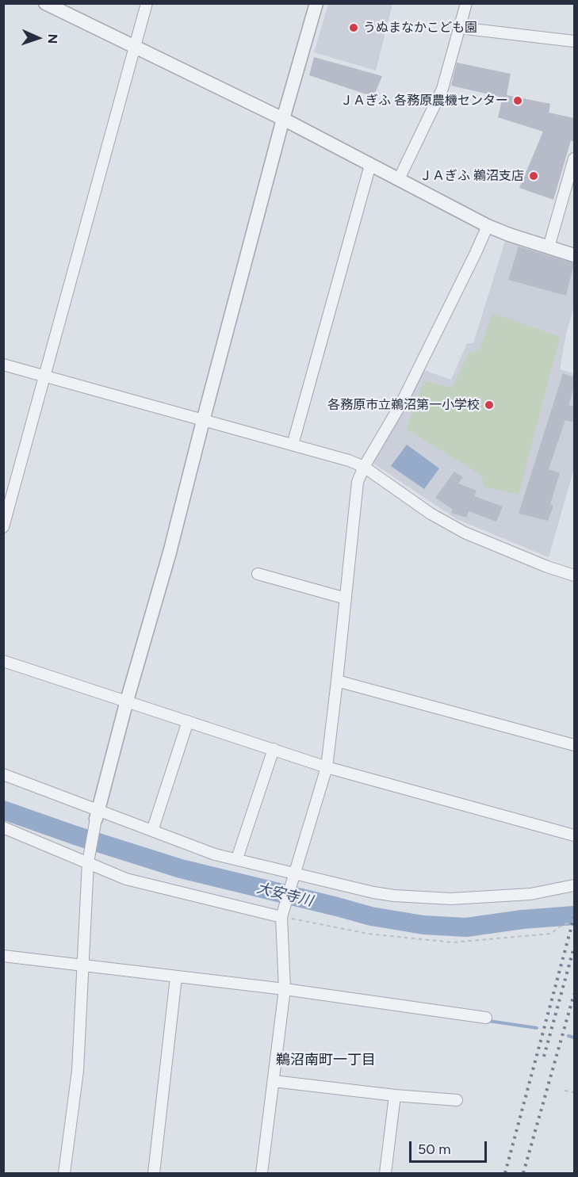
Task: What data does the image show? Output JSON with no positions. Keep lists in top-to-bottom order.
{
  "districts": ["鵜沼南町一丁目"],
  "water": ["大安寺川"],
  "places": [
    "うぬまなかこども園",
    "ＪＡぎふ 各務原農機センター",
    "ＪＡぎふ 鵜沼支店",
    "各務原市立鵜沼第一小学校"
  ],
  "scale_bar": "50 m",
  "north": "right"
}
